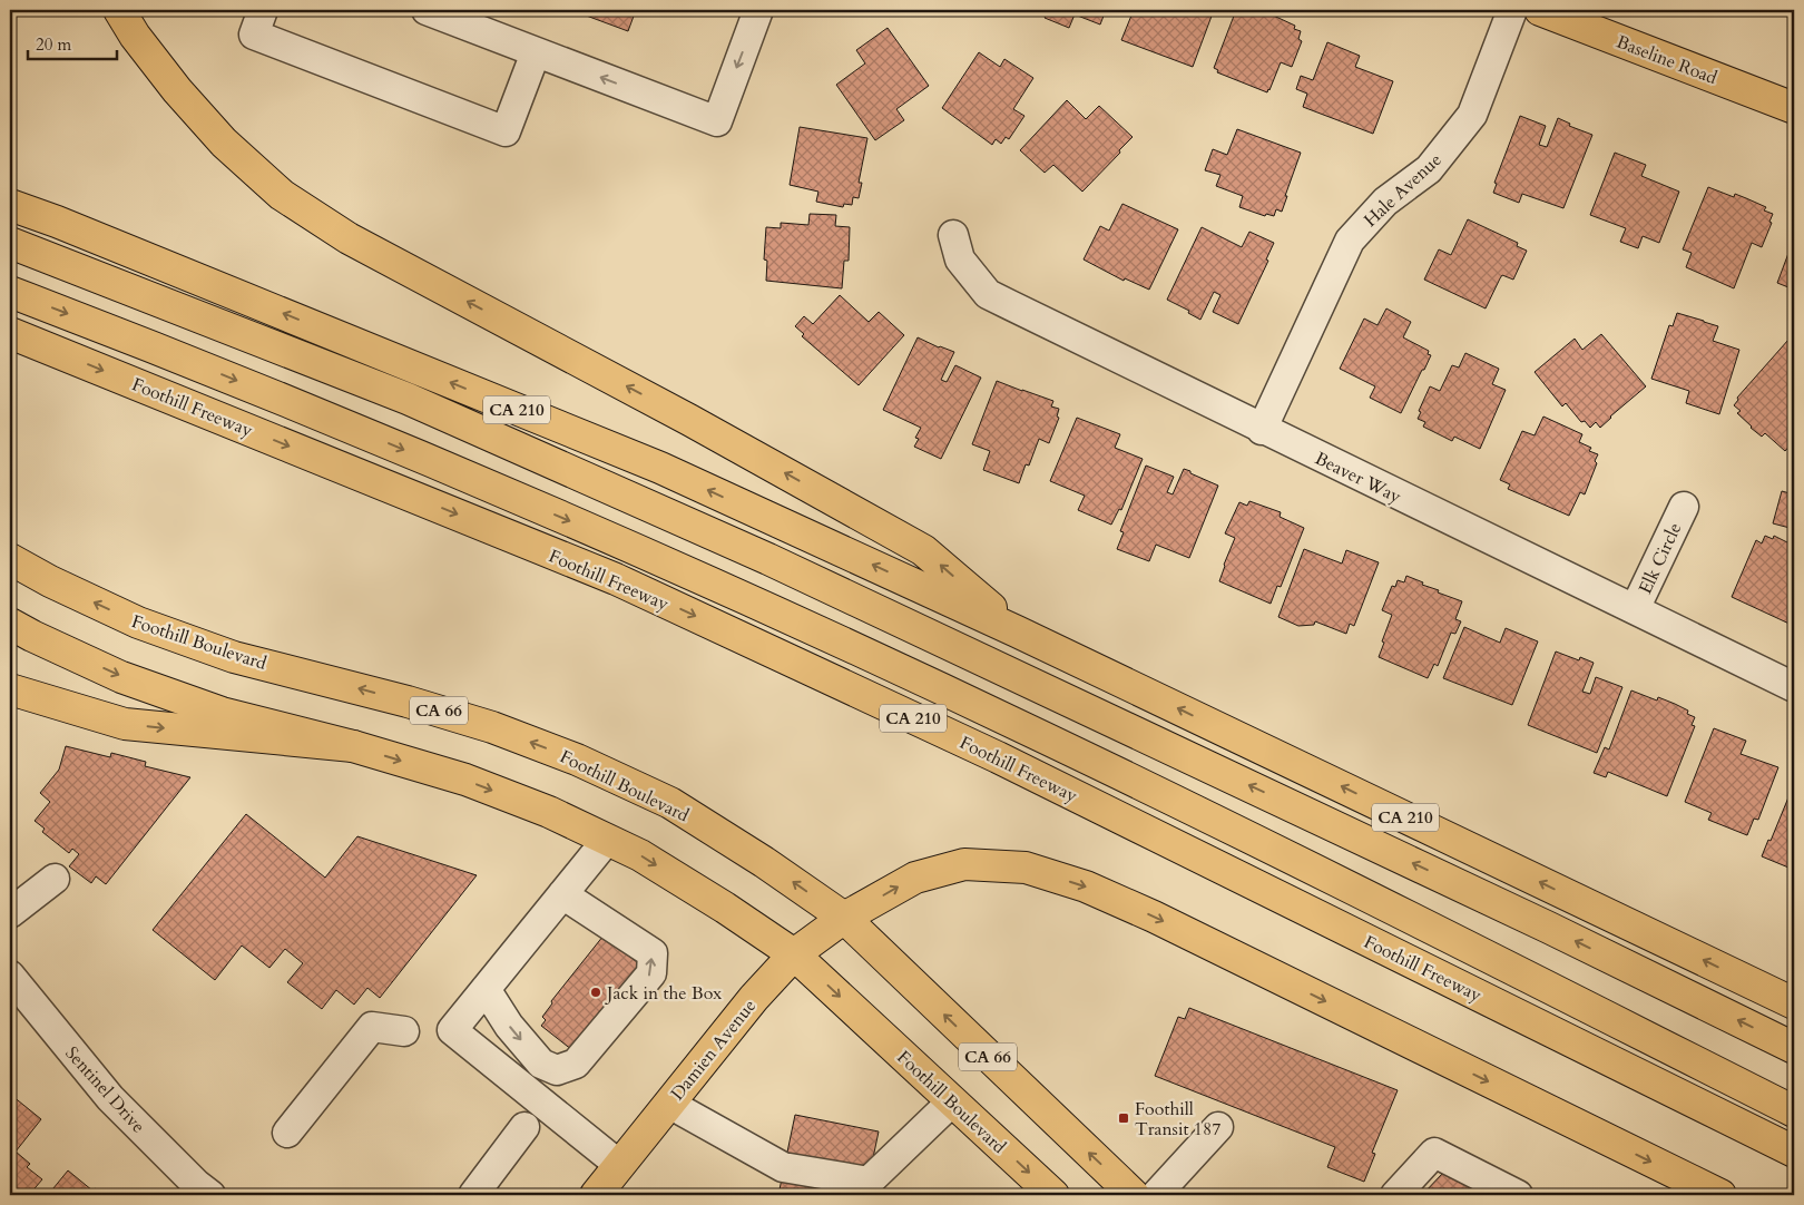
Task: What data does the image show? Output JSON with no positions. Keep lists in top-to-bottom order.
{
  "streets": {
    "main road": [
      "Baseline Road",
      "Foothill Freeway",
      "CA 210",
      "Foothill Boulevard",
      "CA 66",
      "Damien Avenue"
    ],
    "street": [
      "Hale Avenue",
      "Beaver Way",
      "Elk Circle",
      "Sentinel Drive"
    ]
  },
  "crossings": [
    ["Hale Avenue", "Beaver Way"],
    ["Beaver Way", "Elk Circle"],
    ["Foothill Boulevard", "Damien Avenue"]
  ],
  "places": {
    "other": ["Jack in the Box"],
    "transit": ["Foothill Transit 187"]
  },
  "scale_bar": "20 m"
}
